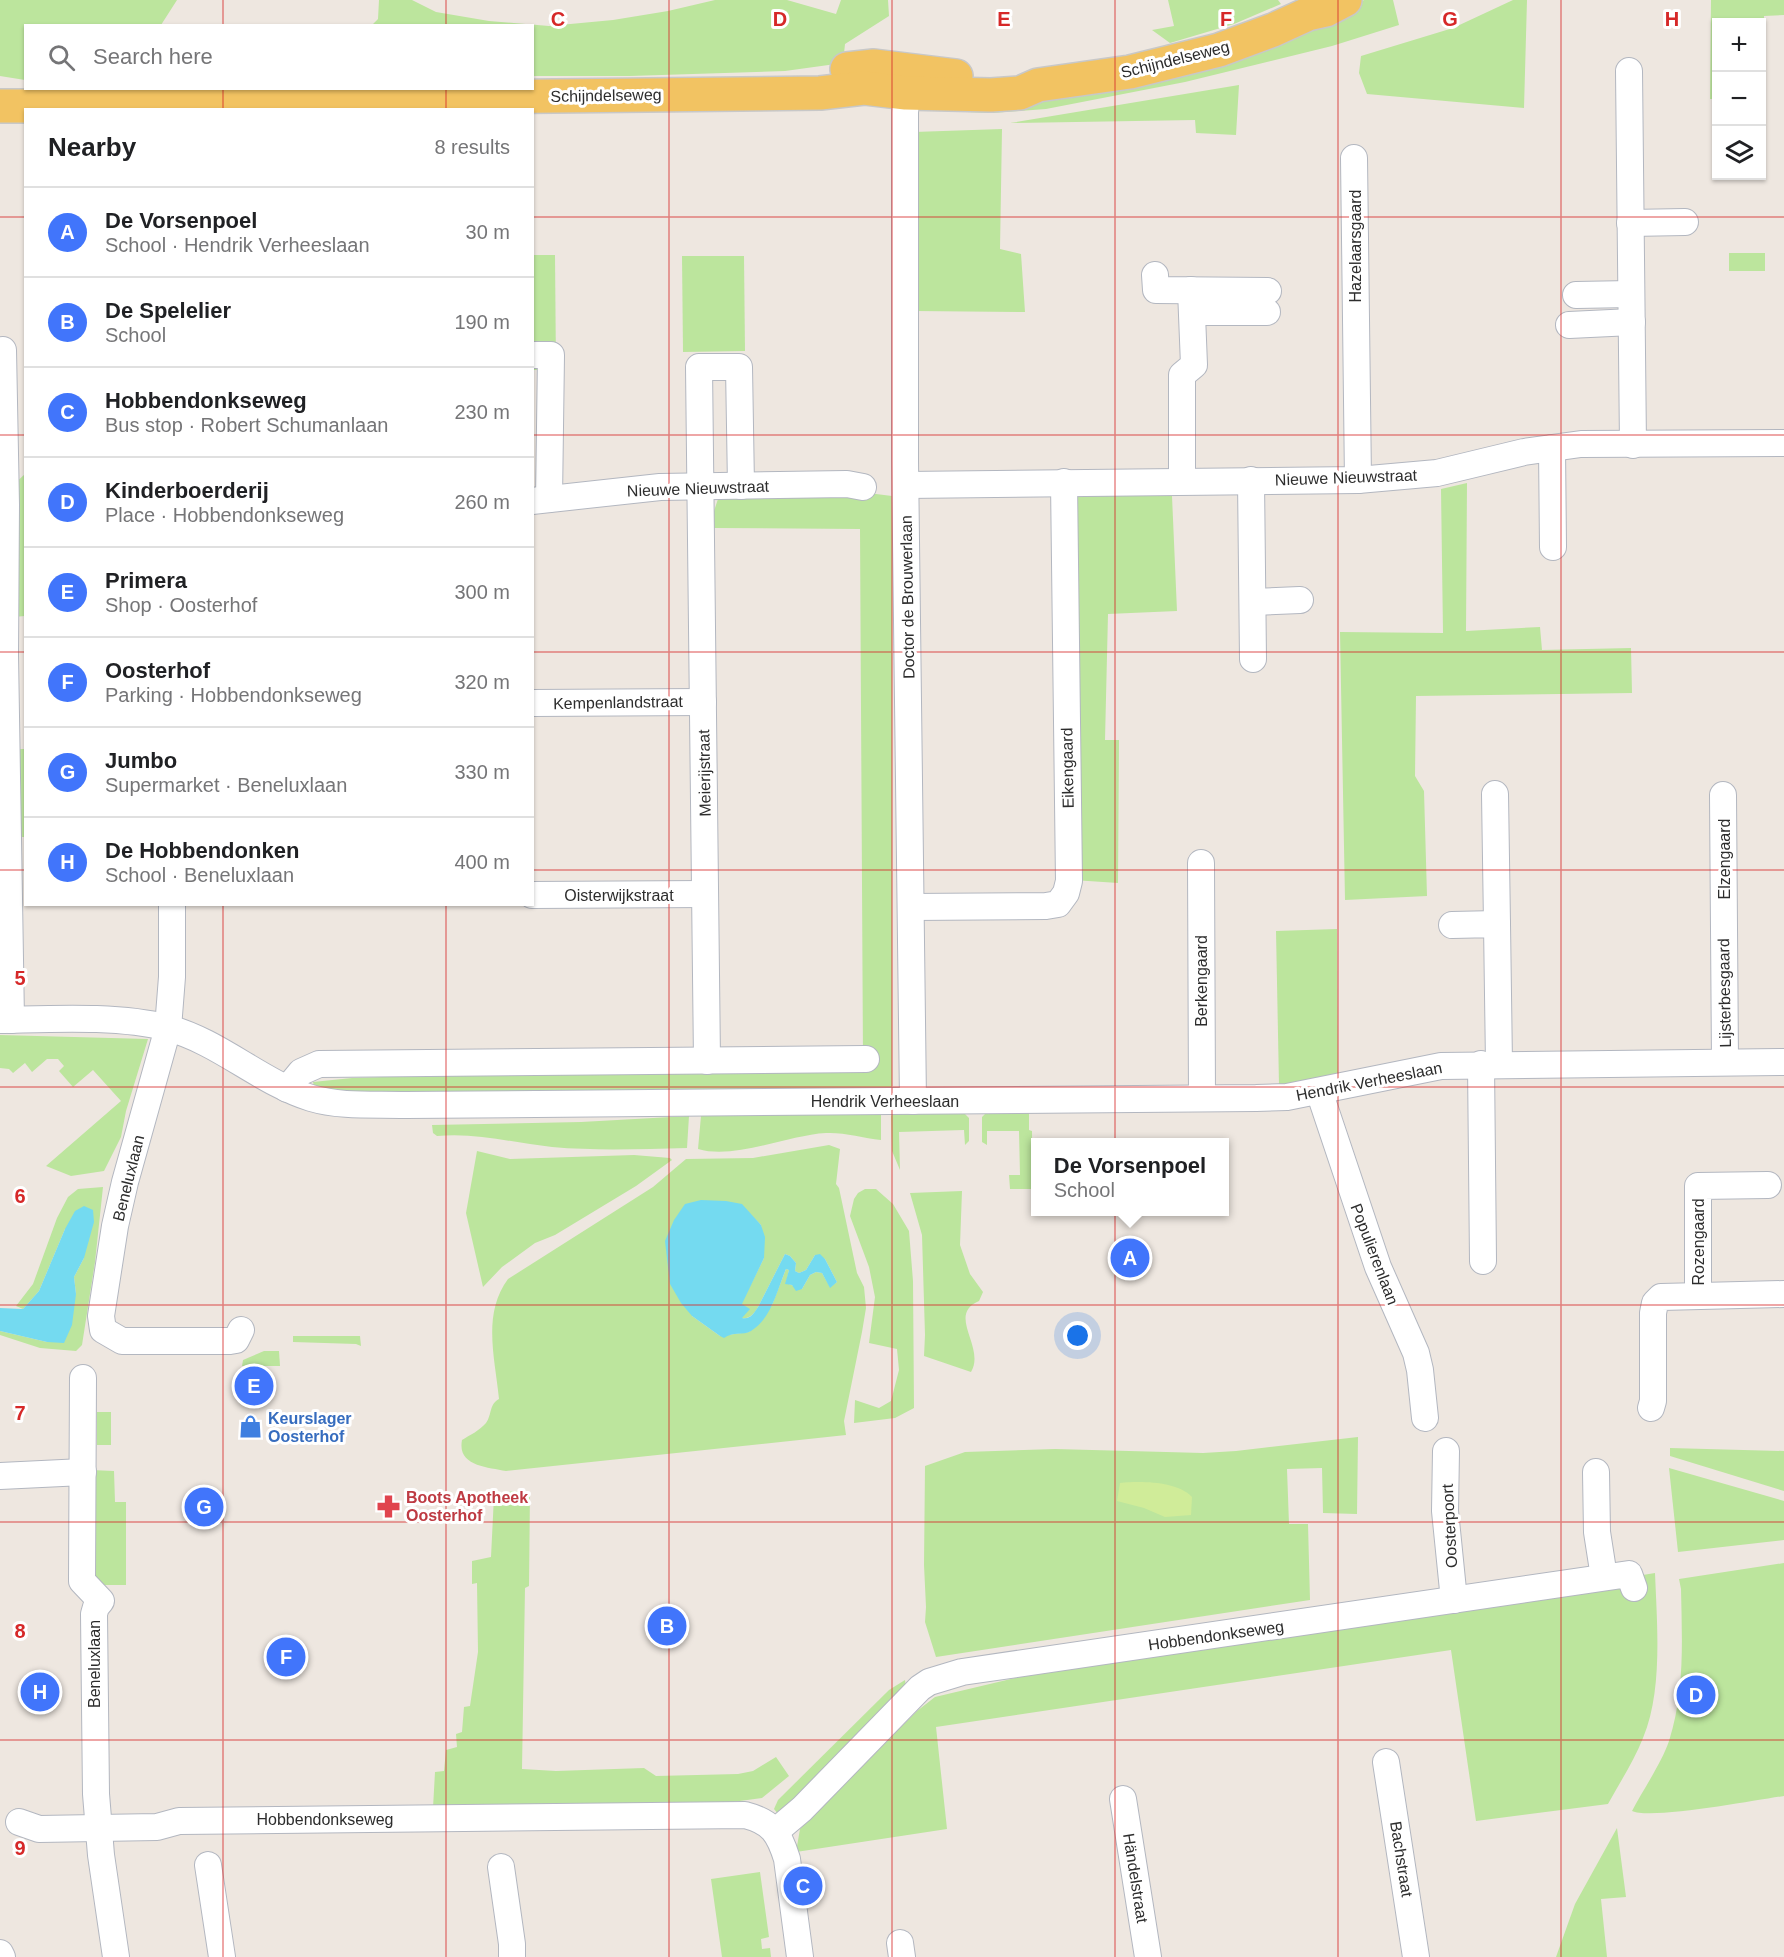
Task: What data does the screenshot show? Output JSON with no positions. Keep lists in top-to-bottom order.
{
  "streets": {
    "main road": ["Schijndelseweg"],
    "street": [
      "Hazelaarsgaard",
      "Nieuwe Nieuwstraat",
      "Doctor de Brouwerlaan",
      "Kempenlandstraat",
      "Eikengaard",
      "Meierijstraat",
      "Elzengaard",
      "Oisterwijkstraat",
      "Berkengaard",
      "Lijsterbesgaard",
      "Hendrik Verheeslaan",
      "Beneluxlaan",
      "Rozengaard",
      "Populierenlaan",
      "Oosterpoort",
      "Hobbendonkseweg",
      "Bachstraat",
      "Händelstraat"
    ]
  },
  "crossings": [
    ["Schijndelseweg", "Doctor de Brouwerlaan"],
    ["Hazelaarsgaard", "Nieuwe Nieuwstraat"],
    ["Nieuwe Nieuwstraat", "Doctor de Brouwerlaan"],
    ["Nieuwe Nieuwstraat", "Eikengaard"],
    ["Nieuwe Nieuwstraat", "Meierijstraat"],
    ["Doctor de Brouwerlaan", "Eikengaard"],
    ["Doctor de Brouwerlaan", "Hendrik Verheeslaan"],
    ["Kempenlandstraat", "Meierijstraat"],
    ["Meierijstraat", "Oisterwijkstraat"],
    ["Elzengaard", "Lijsterbesgaard"],
    ["Berkengaard", "Hendrik Verheeslaan"],
    ["Lijsterbesgaard", "Hendrik Verheeslaan"],
    ["Hendrik Verheeslaan", "Beneluxlaan"],
    ["Hendrik Verheeslaan", "Populierenlaan"],
    ["Beneluxlaan", "Hobbendonkseweg"],
    ["Oosterpoort", "Hobbendonkseweg"]
  ],
  "places": {
    "shop": ["Keurslager Oosterhof"],
    "pharmacy": ["Boots Apotheek Oosterhof"]
  },
  "page": {
    "map_buttons": ["+", "−"],
    "search": "Search here",
    "heading": ["Nearby", "8 results"],
    "list": [
      {
        "mark": "A",
        "name": "De Vorsenpoel",
        "note": "School · Hendrik Verheeslaan",
        "value": "30 m"
      },
      {
        "mark": "B",
        "name": "De Spelelier",
        "note": "School",
        "value": "190 m"
      },
      {
        "mark": "C",
        "name": "Hobbendonkseweg",
        "note": "Bus stop · Robert Schumanlaan",
        "value": "230 m"
      },
      {
        "mark": "D",
        "name": "Kinderboerderij",
        "note": "Place · Hobbendonkseweg",
        "value": "260 m"
      },
      {
        "mark": "E",
        "name": "Primera",
        "note": "Shop · Oosterhof",
        "value": "300 m"
      },
      {
        "mark": "F",
        "name": "Oosterhof",
        "note": "Parking · Hobbendonkseweg",
        "value": "320 m"
      },
      {
        "mark": "G",
        "name": "Jumbo",
        "note": "Supermarket · Beneluxlaan",
        "value": "330 m"
      },
      {
        "mark": "H",
        "name": "De Hobbendonken",
        "note": "School · Beneluxlaan",
        "value": "400 m"
      }
    ],
    "popup": ["De Vorsenpoel", "School"],
    "pins": [
      "A",
      "E",
      "G",
      "B",
      "F",
      "H",
      "D",
      "C"
    ]
  },
  "grid": {
    "columns": [
      "C",
      "D",
      "E",
      "F",
      "G",
      "H"
    ],
    "rows": [
      "5",
      "6",
      "7",
      "8",
      "9"
    ]
  }
}
